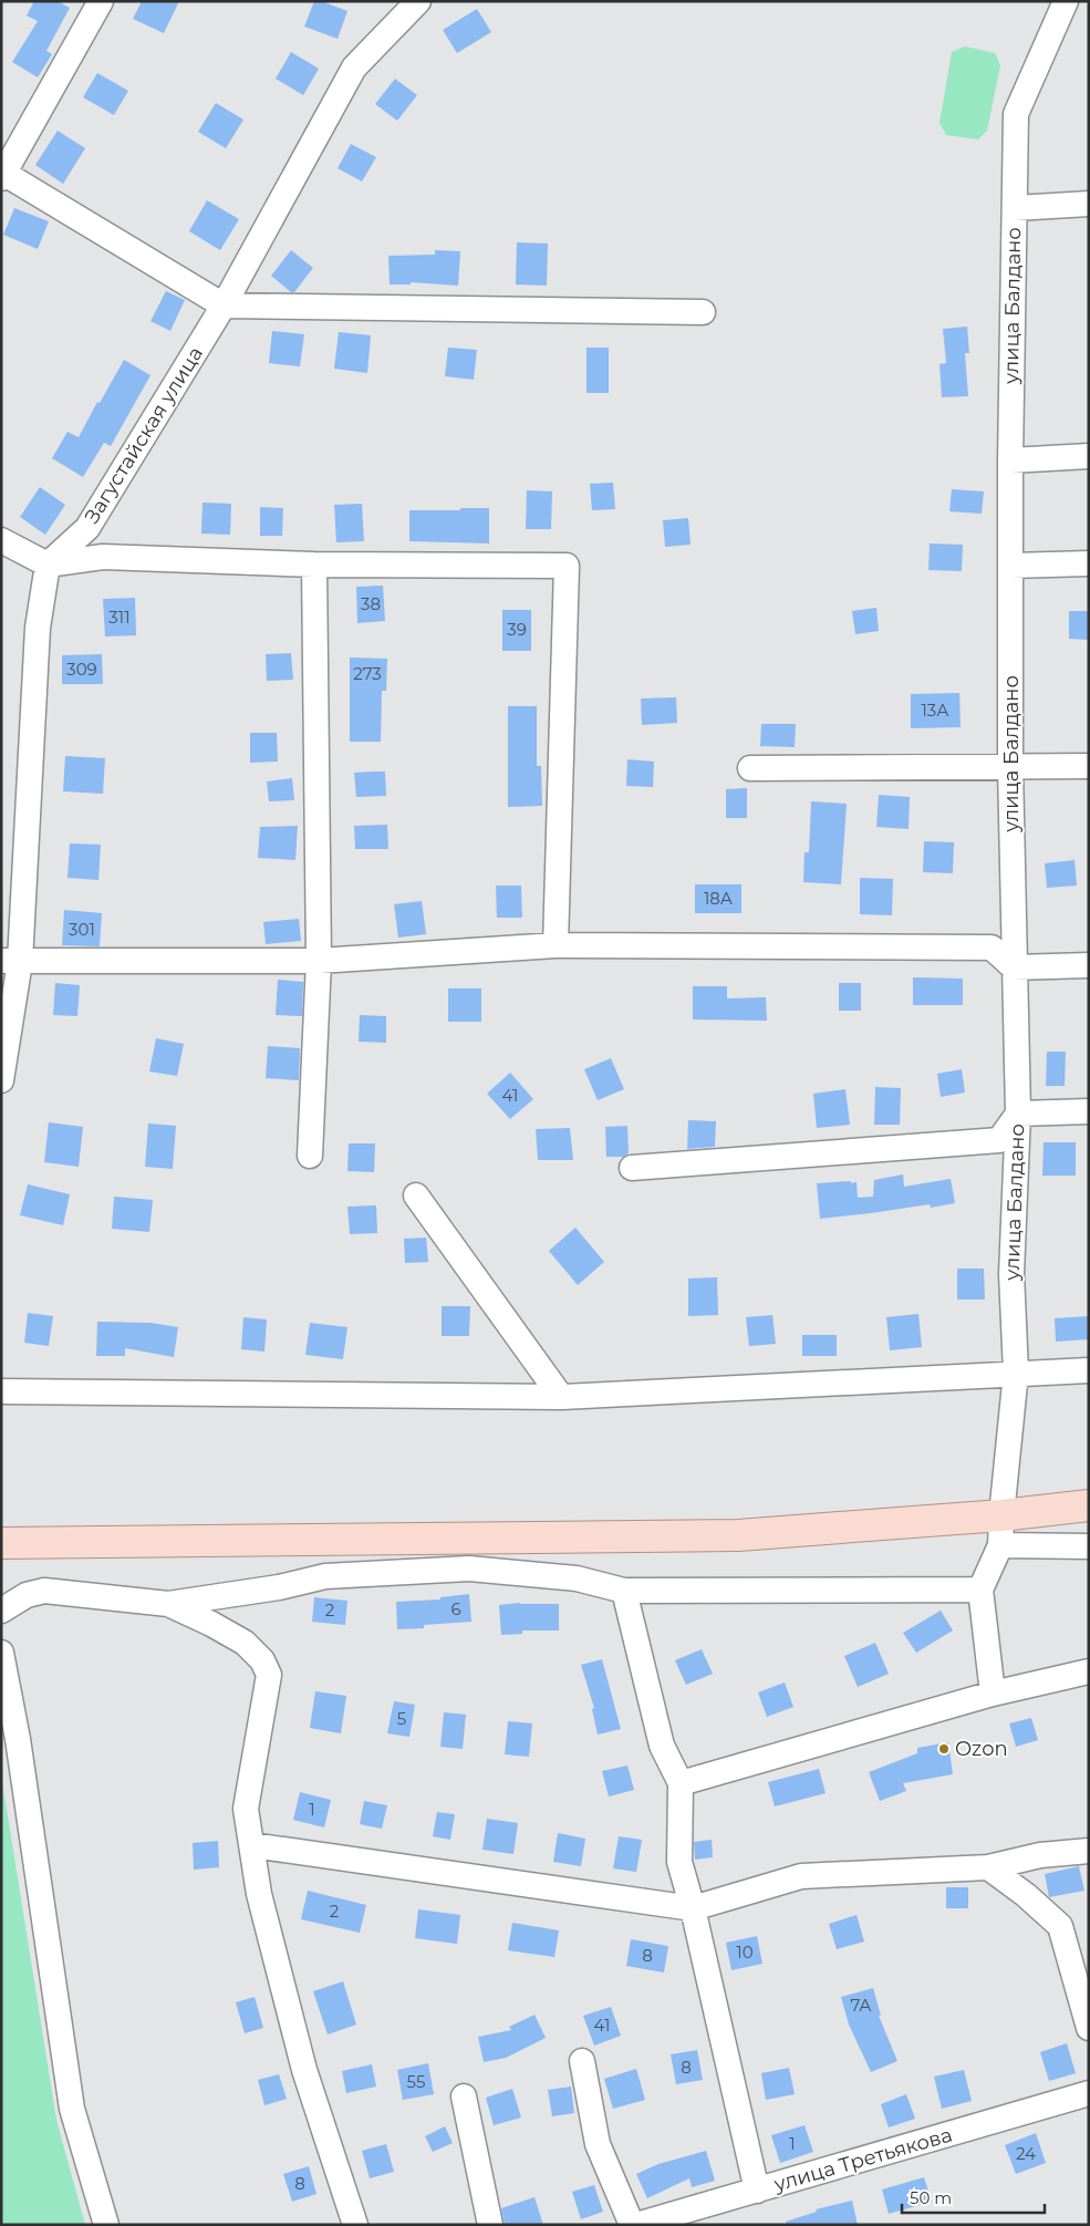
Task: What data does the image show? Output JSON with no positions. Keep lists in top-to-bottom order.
{
  "streets": {
    "street": ["улица Балдано", "Загустайская улица", "улица Третьякова"]
  },
  "places": ["Ozon"],
  "house_numbers": [
    "38",
    "311",
    "39",
    "309",
    "273",
    "13А",
    "18А",
    "301",
    "41",
    "6",
    "2",
    "5",
    "1",
    "2",
    "10",
    "8",
    "7А",
    "41",
    "8",
    "55",
    "1",
    "24",
    "8"
  ],
  "scale_bar": "50 m"
}
